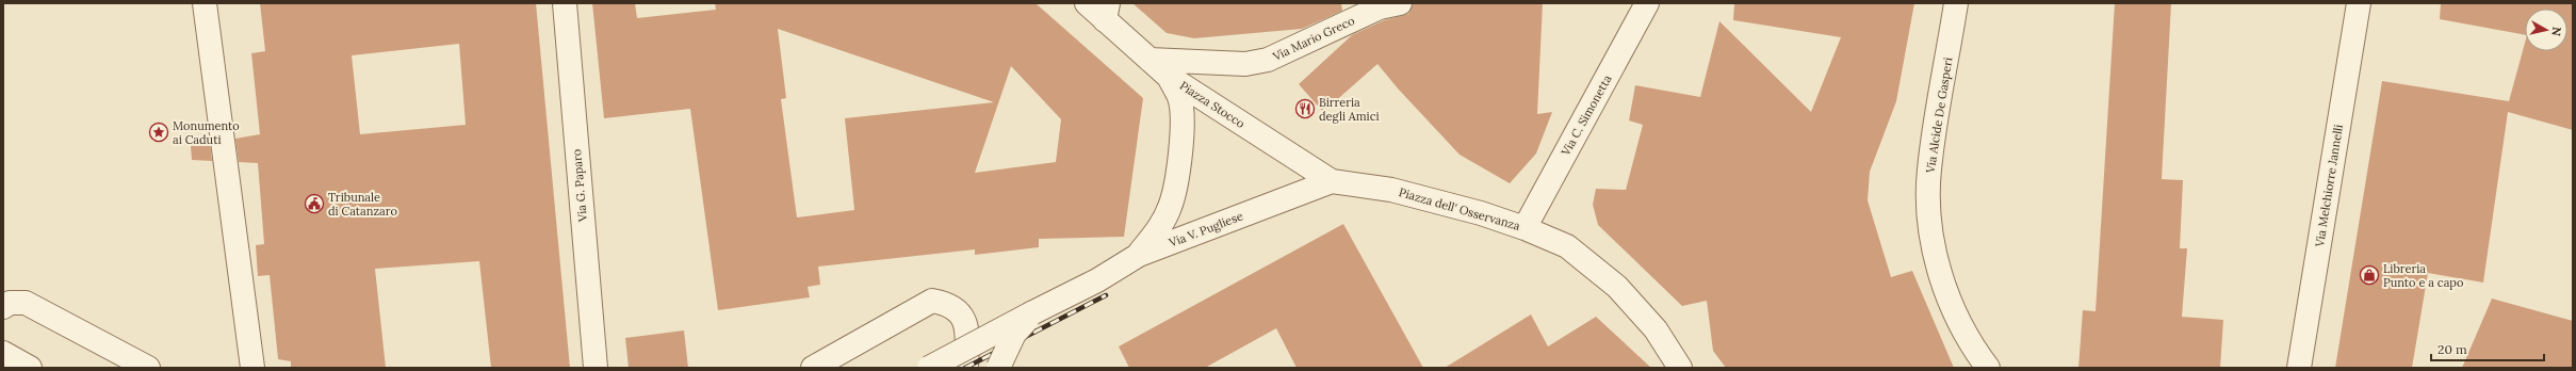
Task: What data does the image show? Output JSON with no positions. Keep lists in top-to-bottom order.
{
  "streets": {
    "street": [
      "Via Mario Greco",
      "Piazza Stocco",
      "Via C. Simonetta",
      "Via Alcide De Gasperi",
      "Via G. Paparo",
      "Via Melchiorre Jannelli",
      "Piazza dell' Osservanza",
      "Via V. Pugliese"
    ]
  },
  "crossings": [
    ["Piazza Stocco", "Via V. Pugliese"],
    ["Via C. Simonetta", "Piazza dell' Osservanza"],
    ["Piazza dell' Osservanza", "Via V. Pugliese"]
  ],
  "places": {
    "restaurant": ["Birreria degli Amici"],
    "place": ["Monumento ai Caduti"],
    "public building": ["Tribunale di Catanzaro"],
    "shop": ["Libreria Punto e a capo"]
  },
  "scale_bar": "20 m",
  "north": "right"
}
